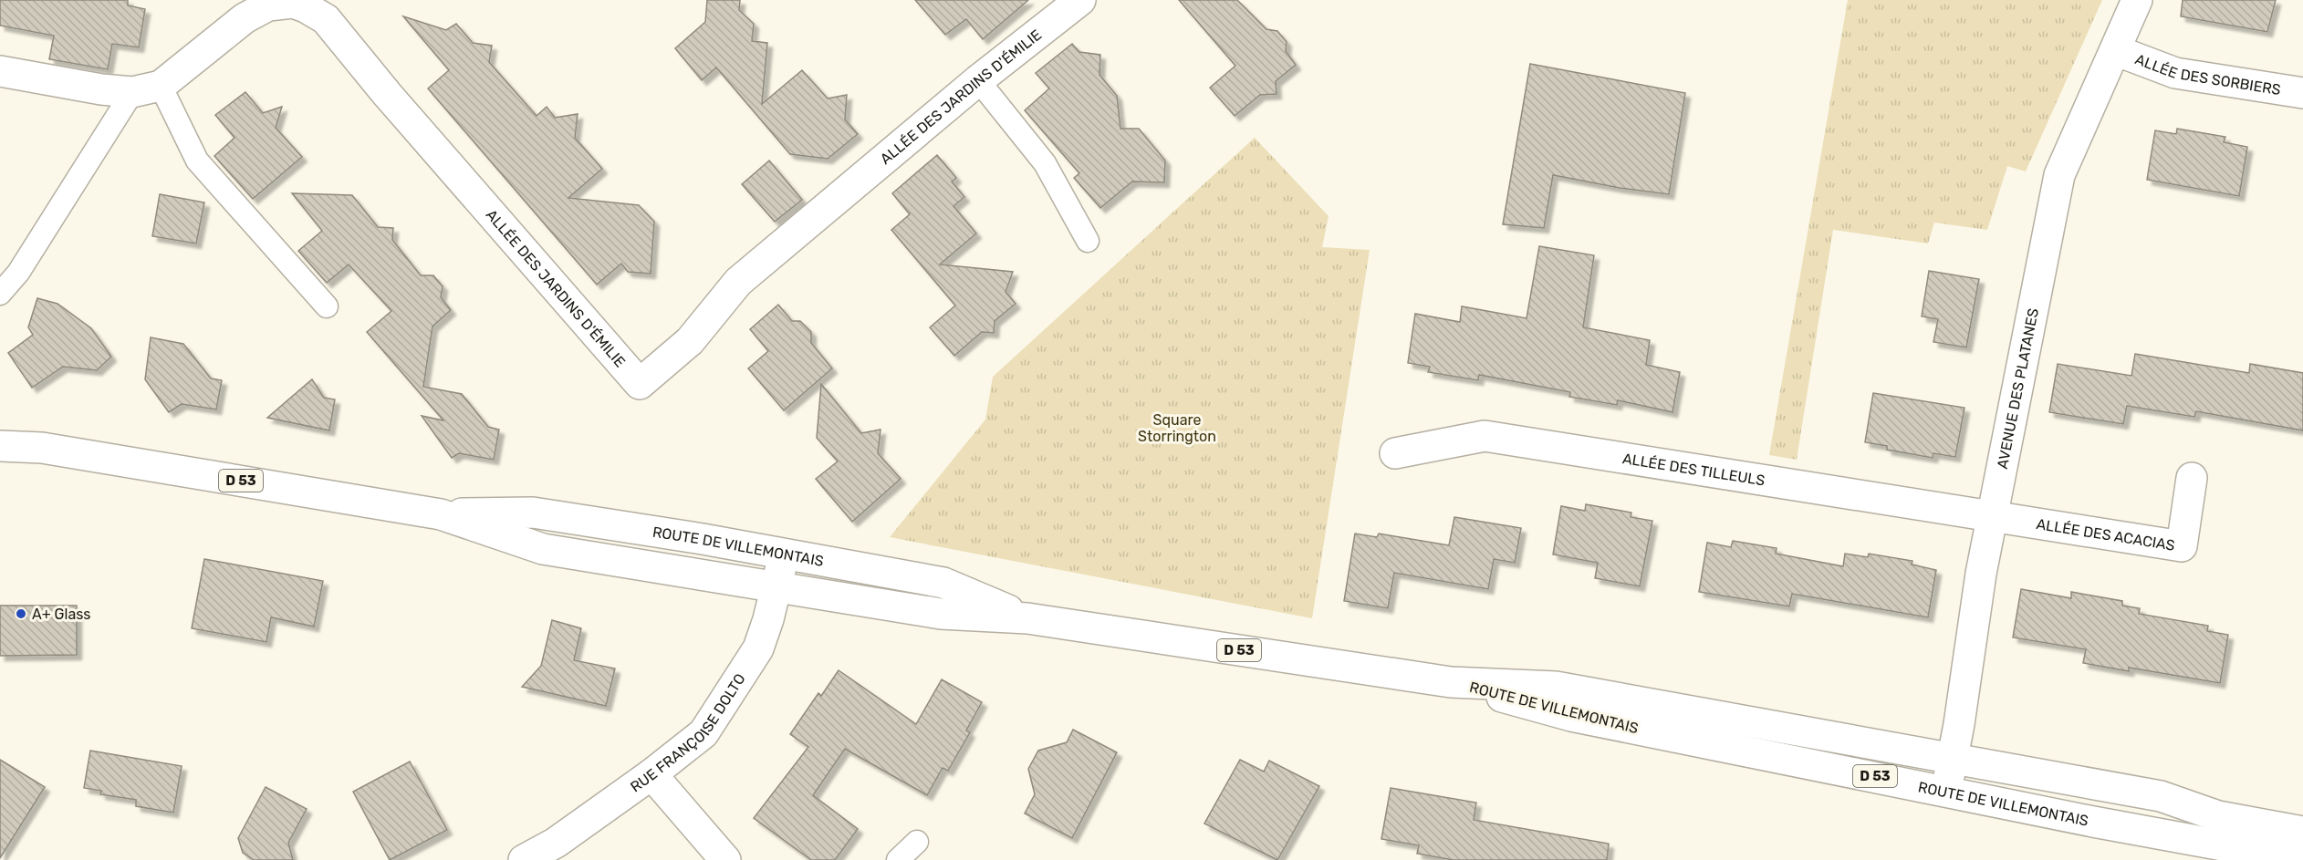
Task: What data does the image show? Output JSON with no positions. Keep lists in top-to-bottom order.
{
  "streets": {
    "main road": [
      "ALLÉE DES SORBIERS",
      "ALLÉE DES JARDINS D'ÉMILIE",
      "AVENUE DES PLATANES",
      "ALLÉE DES TILLEULS",
      "D 53",
      "ALLÉE DES ACACIAS",
      "ROUTE DE VILLEMONTAIS",
      "RUE FRANÇOISE DOLTO"
    ]
  },
  "crossings": [
    ["ALLÉE DES SORBIERS", "AVENUE DES PLATANES"],
    ["AVENUE DES PLATANES", "ALLÉE DES TILLEULS"],
    ["AVENUE DES PLATANES", "ALLÉE DES ACACIAS"],
    ["AVENUE DES PLATANES", "ROUTE DE VILLEMONTAIS"],
    ["ALLÉE DES TILLEULS", "ALLÉE DES ACACIAS"],
    ["ROUTE DE VILLEMONTAIS", "RUE FRANÇOISE DOLTO"]
  ],
  "parks": ["Square Storrington"],
  "places": ["A+ Glass"]
}
